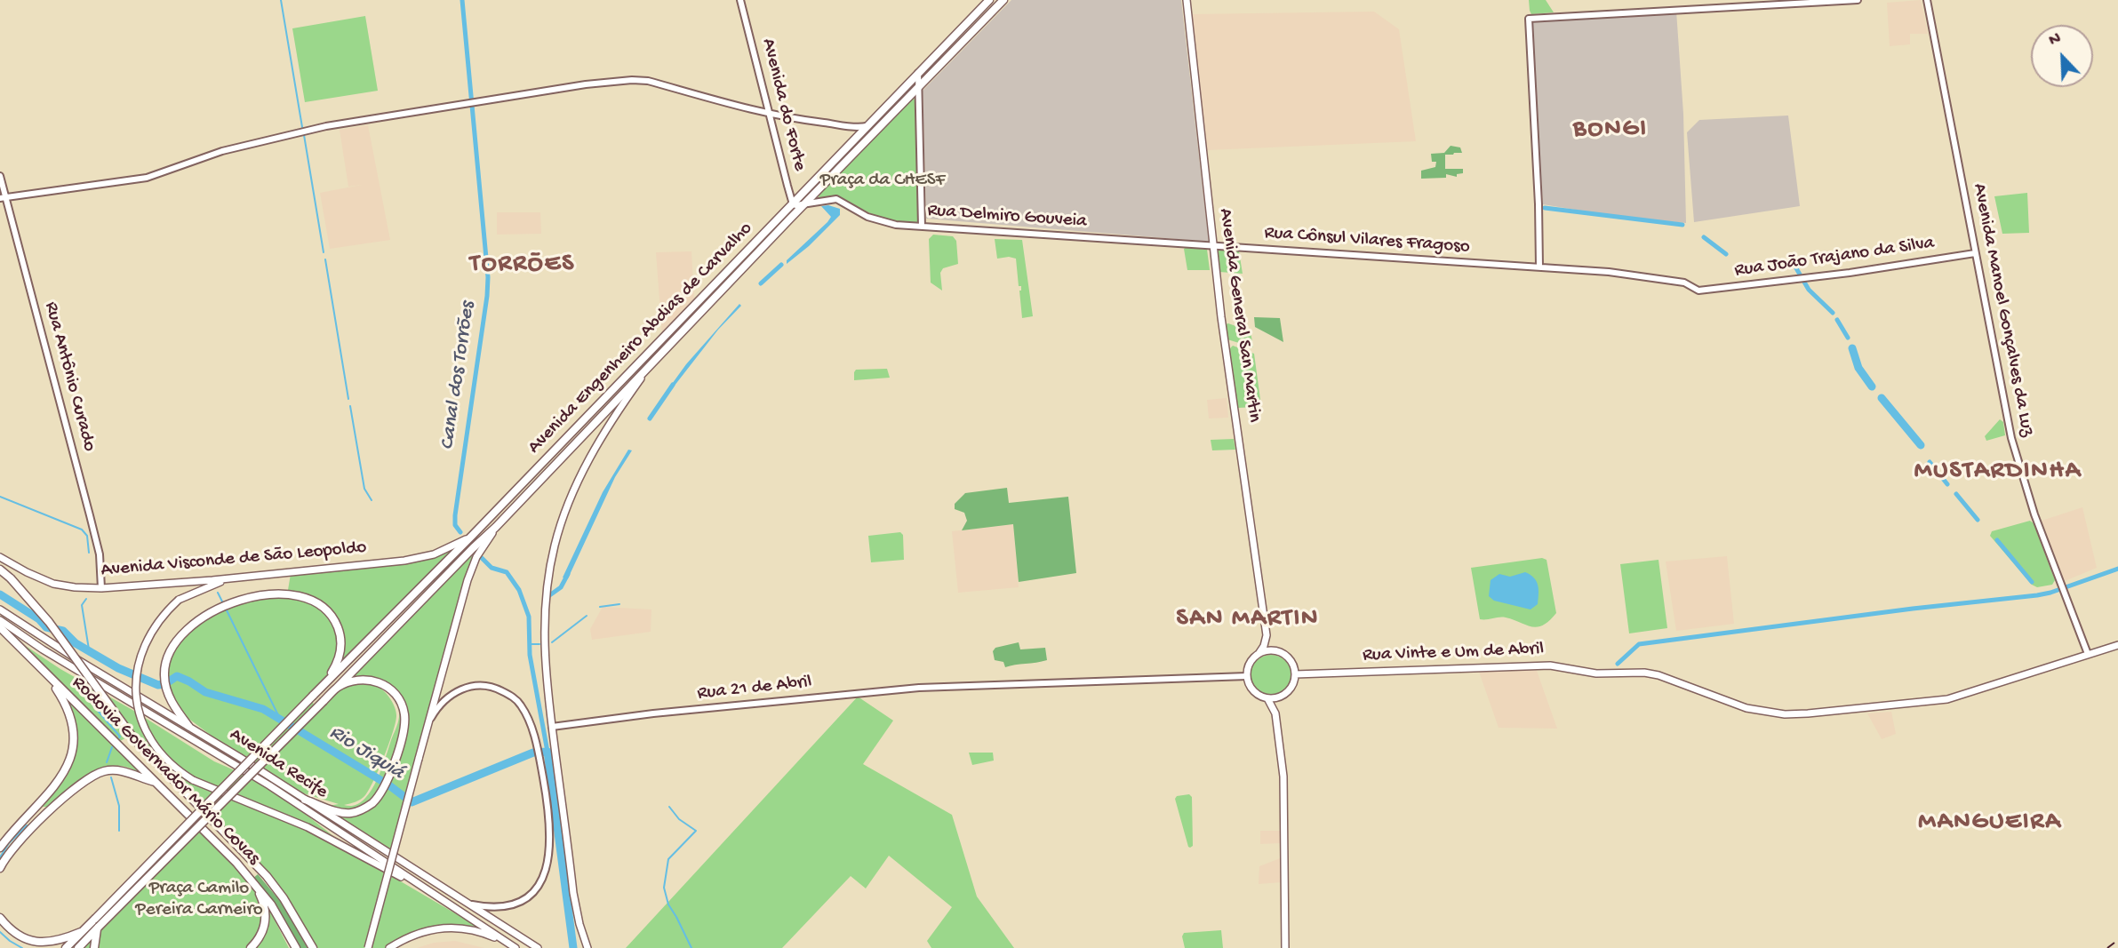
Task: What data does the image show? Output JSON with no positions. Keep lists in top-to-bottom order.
{
  "streets": {
    "highway": ["Avenida Engenheiro Abdias de Carvalho", "Rodovia Governador Mário Covas"],
    "main road": [
      "Avenida General San Martin",
      "Avenida Visconde de São Leopoldo",
      "Rua Vinte e Um de Abril",
      "Avenida Recife"
    ],
    "street": [
      "Avenida do Forte",
      "Rua Delmiro Gouveia",
      "Rua Cônsul Vilares Fragoso",
      "Rua João Trajano da Silva",
      "Avenida Manoel Gonçalves da Luz",
      "Rua Antônio Curado",
      "Rua 21 de Abril"
    ]
  },
  "crossings": [
    ["Avenida do Forte", "Avenida Engenheiro Abdias de Carvalho"],
    ["Rua Delmiro Gouveia", "Rua Cônsul Vilares Fragoso"],
    ["Rua Delmiro Gouveia", "Avenida General San Martin"],
    ["Rua Delmiro Gouveia", "Avenida Engenheiro Abdias de Carvalho"],
    ["Rua Cônsul Vilares Fragoso", "Rua João Trajano da Silva"],
    ["Rua Cônsul Vilares Fragoso", "Avenida General San Martin"],
    ["Rua João Trajano da Silva", "Avenida Manoel Gonçalves da Luz"],
    ["Avenida Manoel Gonçalves da Luz", "Rua Vinte e Um de Abril"],
    ["Avenida General San Martin", "Rua Vinte e Um de Abril"],
    ["Avenida General San Martin", "Rua 21 de Abril"],
    ["Avenida Engenheiro Abdias de Carvalho", "Avenida Visconde de São Leopoldo"],
    ["Rua Antônio Curado", "Avenida Visconde de São Leopoldo"],
    ["Rua Vinte e Um de Abril", "Rua 21 de Abril"]
  ],
  "districts": [
    "BONGI",
    "TORRÕES",
    "MUSTARDINHA",
    "SAN MARTIN",
    "MANGUEIRA"
  ],
  "water": ["Canal dos Torrões", "Rio Jiquiá"],
  "parks": ["Praça da CHESF", "Praça Camilo Pereira Carneiro"],
  "north": "top left"
}
